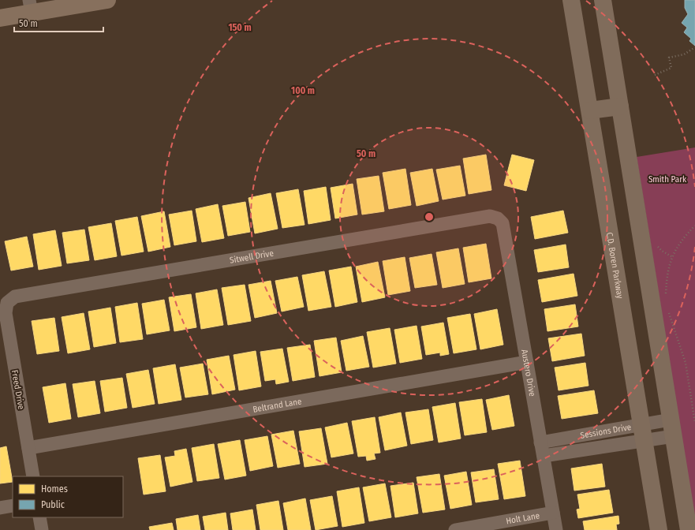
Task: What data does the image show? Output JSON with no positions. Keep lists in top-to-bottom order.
{
  "streets": {
    "street": [
      "Sitwell Drive",
      "C.D. Boren Parkway",
      "Austero Drive",
      "Freed Drive",
      "Beltrand Lane",
      "Sessions Drive",
      "Holt Lane"
    ]
  },
  "crossings": [
    ["Sitwell Drive", "Austero Drive"],
    ["Sitwell Drive", "Freed Drive"],
    ["C.D. Boren Parkway", "Sessions Drive"],
    ["Austero Drive", "Beltrand Lane"],
    ["Austero Drive", "Sessions Drive"],
    ["Austero Drive", "Holt Lane"],
    ["Freed Drive", "Beltrand Lane"]
  ],
  "parks": ["Smith Park"],
  "legend": ["Homes", "Public"],
  "scale_bar": "50 m",
  "rings": ["150 m", "100 m", "50 m"]
}
